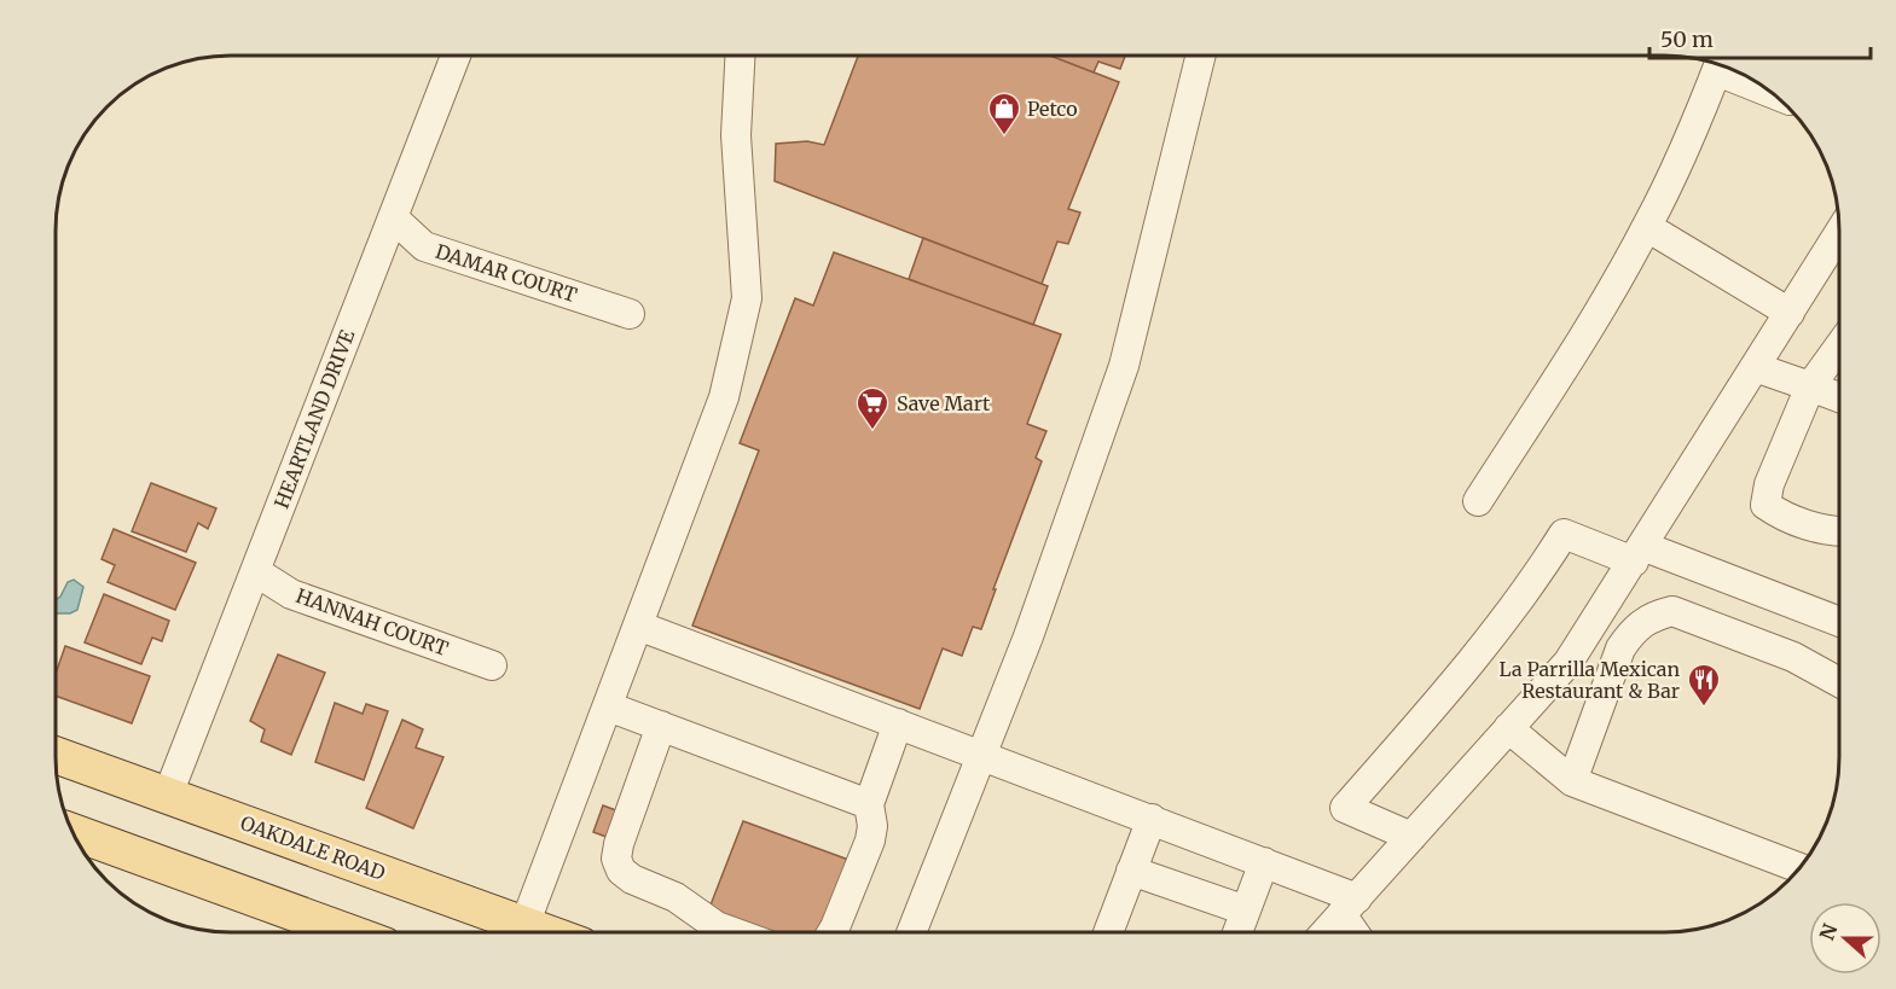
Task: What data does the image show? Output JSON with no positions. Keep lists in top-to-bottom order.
{
  "streets": {
    "main road": ["OAKDALE ROAD"],
    "street": ["DAMAR COURT", "HEARTLAND DRIVE", "HANNAH COURT"]
  },
  "crossings": [
    ["DAMAR COURT", "HEARTLAND DRIVE"],
    ["HEARTLAND DRIVE", "HANNAH COURT"],
    ["HEARTLAND DRIVE", "OAKDALE ROAD"]
  ],
  "places": {
    "shop": ["Petco"],
    "supermarket": ["Save Mart"],
    "restaurant": ["La Parrilla Mexican Restaurant & Bar"]
  },
  "scale_bar": "50 m",
  "north": "left"
}
